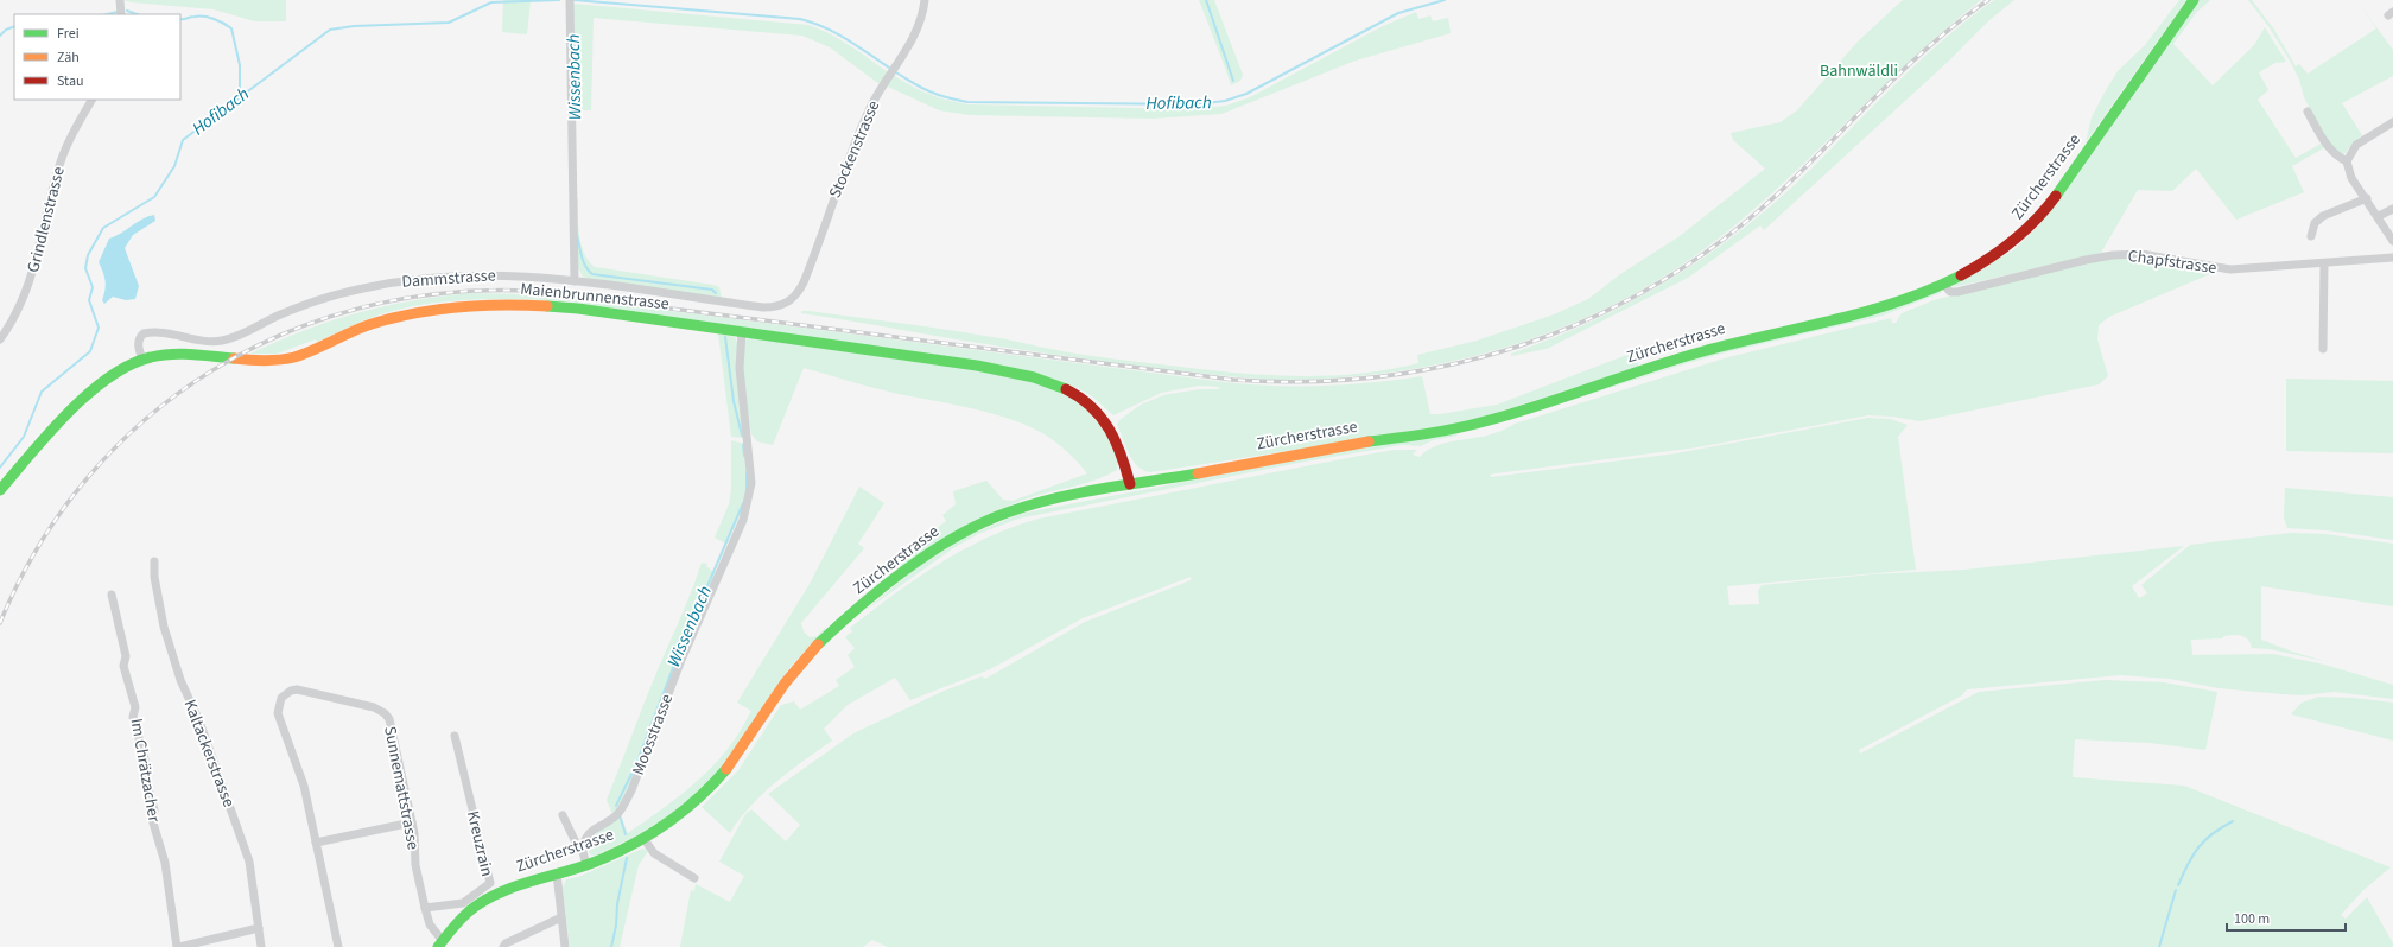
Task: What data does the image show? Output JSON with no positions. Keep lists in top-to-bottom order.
{
  "streets": {
    "main road": ["Zürcherstrasse", "Maienbrunnenstrasse"],
    "street": [
      "Stockenstrasse",
      "Grindlenstrasse",
      "Chapfstrasse",
      "Dammstrasse",
      "Moosstrasse",
      "Kaltackerstrasse",
      "Im Chrätzacher",
      "Sunnemattstrasse",
      "Kreuzrain"
    ]
  },
  "crossings": [
    ["Stockenstrasse", "Dammstrasse"],
    ["Zürcherstrasse", "Chapfstrasse"],
    ["Zürcherstrasse", "Maienbrunnenstrasse"],
    ["Zürcherstrasse", "Sunnemattstrasse"],
    ["Dammstrasse", "Maienbrunnenstrasse"],
    ["Maienbrunnenstrasse", "Moosstrasse"],
    ["Sunnemattstrasse", "Kreuzrain"]
  ],
  "water": ["Wissenbach", "Hofibach"],
  "parks": ["Bahnwäldli"],
  "legend": ["Frei", "Zäh", "Stau"],
  "scale_bar": "100 m"
}
